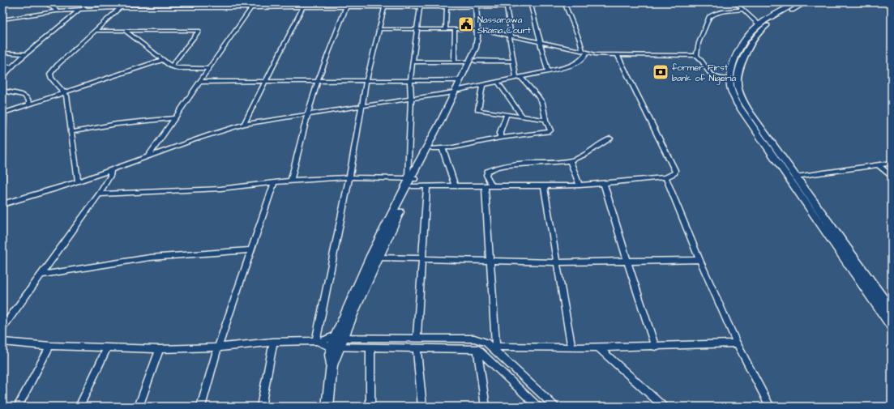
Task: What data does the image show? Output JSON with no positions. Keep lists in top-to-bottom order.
{
  "places": {
    "public building": ["Nassarawa Sharia Court"],
    "bank": ["former First bank of Nigeria"]
  }
}
